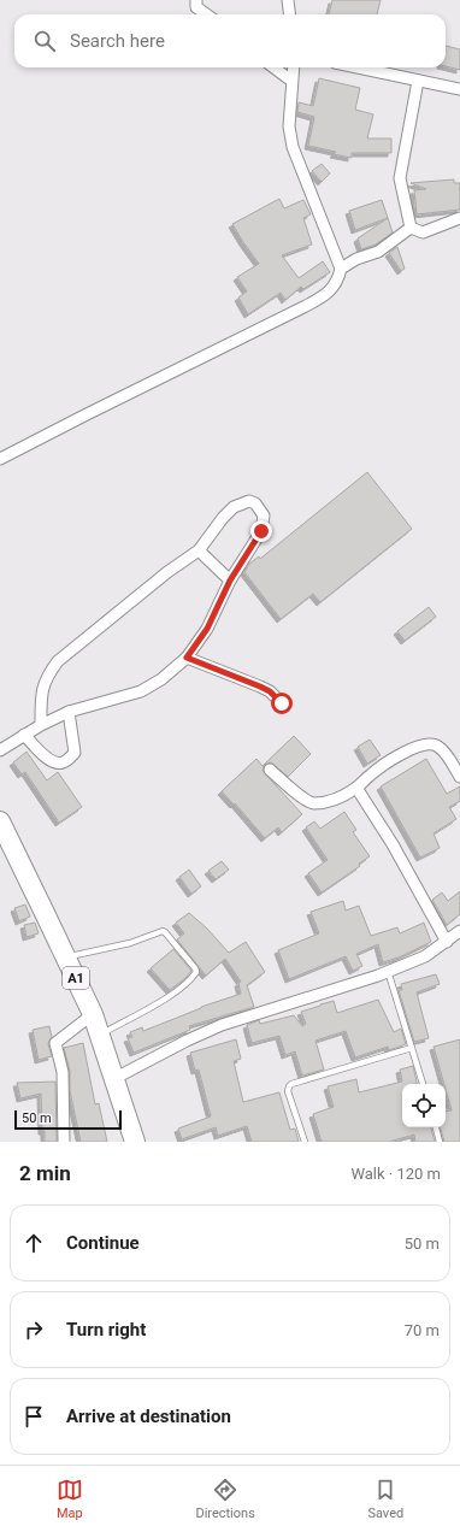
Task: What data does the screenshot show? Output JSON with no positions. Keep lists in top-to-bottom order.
{
  "streets": {
    "highway": ["A1"]
  },
  "scale_bar": "50 m",
  "page": {
    "search": "Search here",
    "scale": "50 m",
    "heading": ["2 min", "Walk · 120 m"],
    "list": [
      ["Continue", "50 m"],
      ["Turn right", "70 m"],
      "Arrive at destination"
    ],
    "nav": ["Map", "Directions", "Saved"]
  }
}
